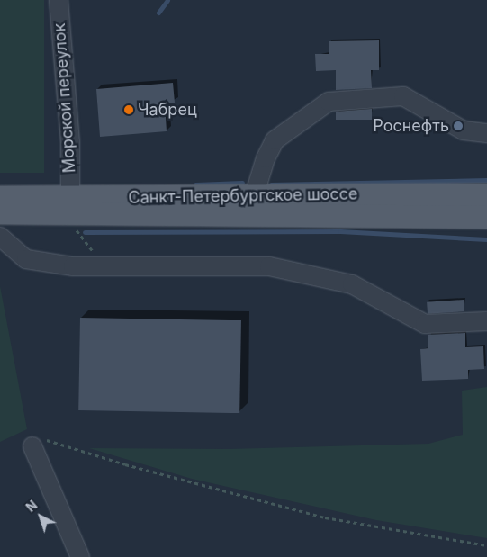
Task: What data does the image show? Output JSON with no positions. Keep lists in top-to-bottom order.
{
  "streets": {
    "main road": ["Санкт-Петербургское шоссе"],
    "street": ["Морской переулок"]
  },
  "crossings": [
    ["Морской переулок", "Санкт-Петербургское шоссе"]
  ],
  "places": ["Чабрец", "Роснефть"],
  "north": "top left"
}
